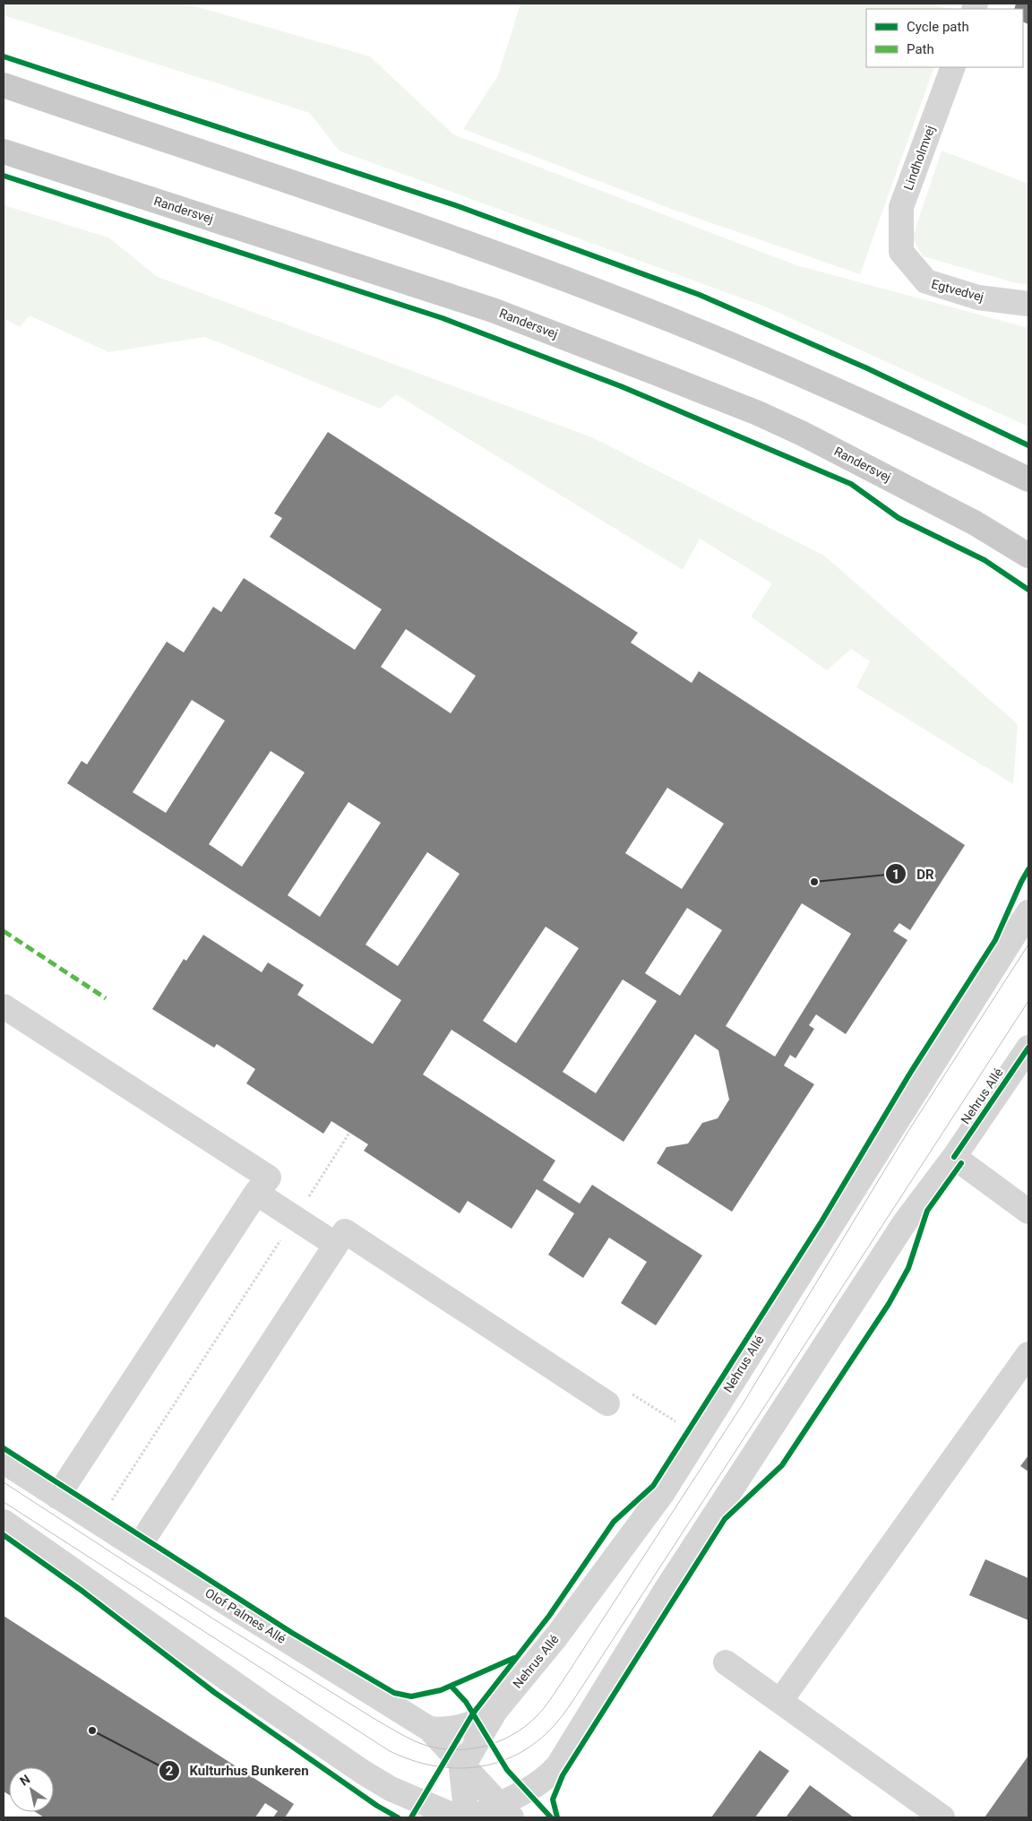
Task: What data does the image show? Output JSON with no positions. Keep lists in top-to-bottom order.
{
  "streets": {
    "main road": ["Randersvej"],
    "street": [
      "Lindholmvej",
      "Egtvedvej",
      "Nehrus Allé",
      "Olof Palmes Allé"
    ]
  },
  "crossings": [
    ["Lindholmvej", "Egtvedvej"],
    ["Nehrus Allé", "Olof Palmes Allé"]
  ],
  "places": ["DR", "Kulturhus Bunkeren"],
  "legend": ["Cycle path", "Path"],
  "north": "top left"
}
